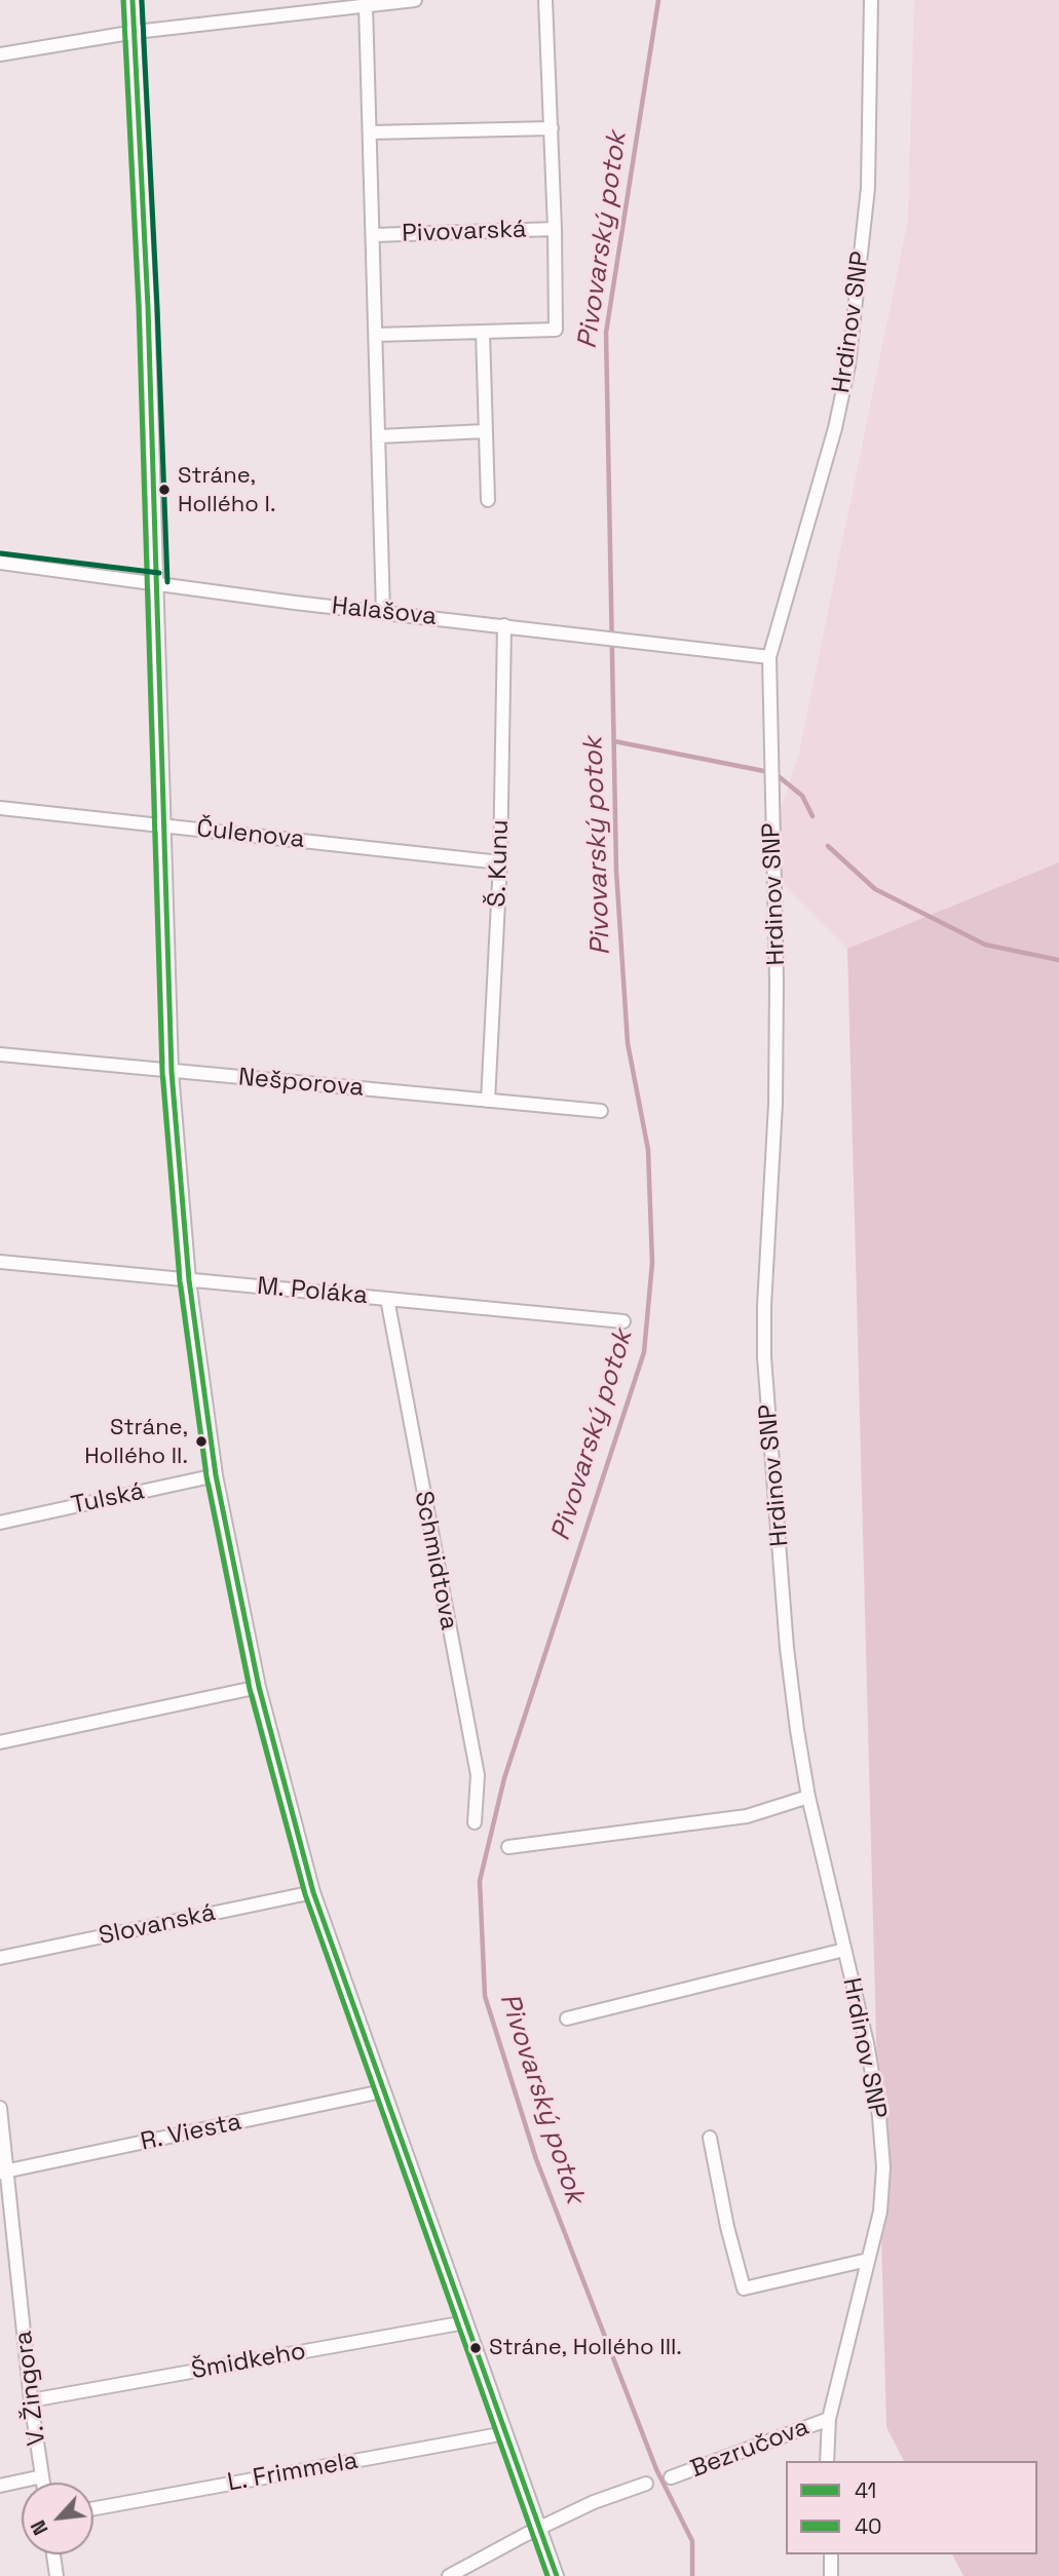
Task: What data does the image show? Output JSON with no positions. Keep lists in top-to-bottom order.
{
  "streets": {
    "street": [
      "Pivovarská",
      "Hrdinov SNP",
      "Halašova",
      "Čulenova",
      "Š. Kunu",
      "Nešporova",
      "M. Poláka",
      "Tulská",
      "Schmidtova",
      "Slovanská",
      "R. Viesta",
      "Šmidkeho",
      "V. Žingora",
      "Bezručova",
      "L. Frimmela"
    ]
  },
  "crossings": [
    ["Pivovarská", "Halašova"],
    ["Hrdinov SNP", "Halašova"],
    ["Hrdinov SNP", "Bezručova"],
    ["Halašova", "Š. Kunu"],
    ["Čulenova", "Š. Kunu"],
    ["Š. Kunu", "Nešporova"],
    ["M. Poláka", "Schmidtova"],
    ["R. Viesta", "V. Žingora"],
    ["Šmidkeho", "V. Žingora"]
  ],
  "water": ["Pivovarský potok"],
  "places": ["Stráne, Hollého I.", "Stráne, Hollého II.", "Stráne, Hollého III."],
  "lines": ["transit line 41", "transit line 40"],
  "legend": ["41", "40"],
  "north": "bottom left"
}
